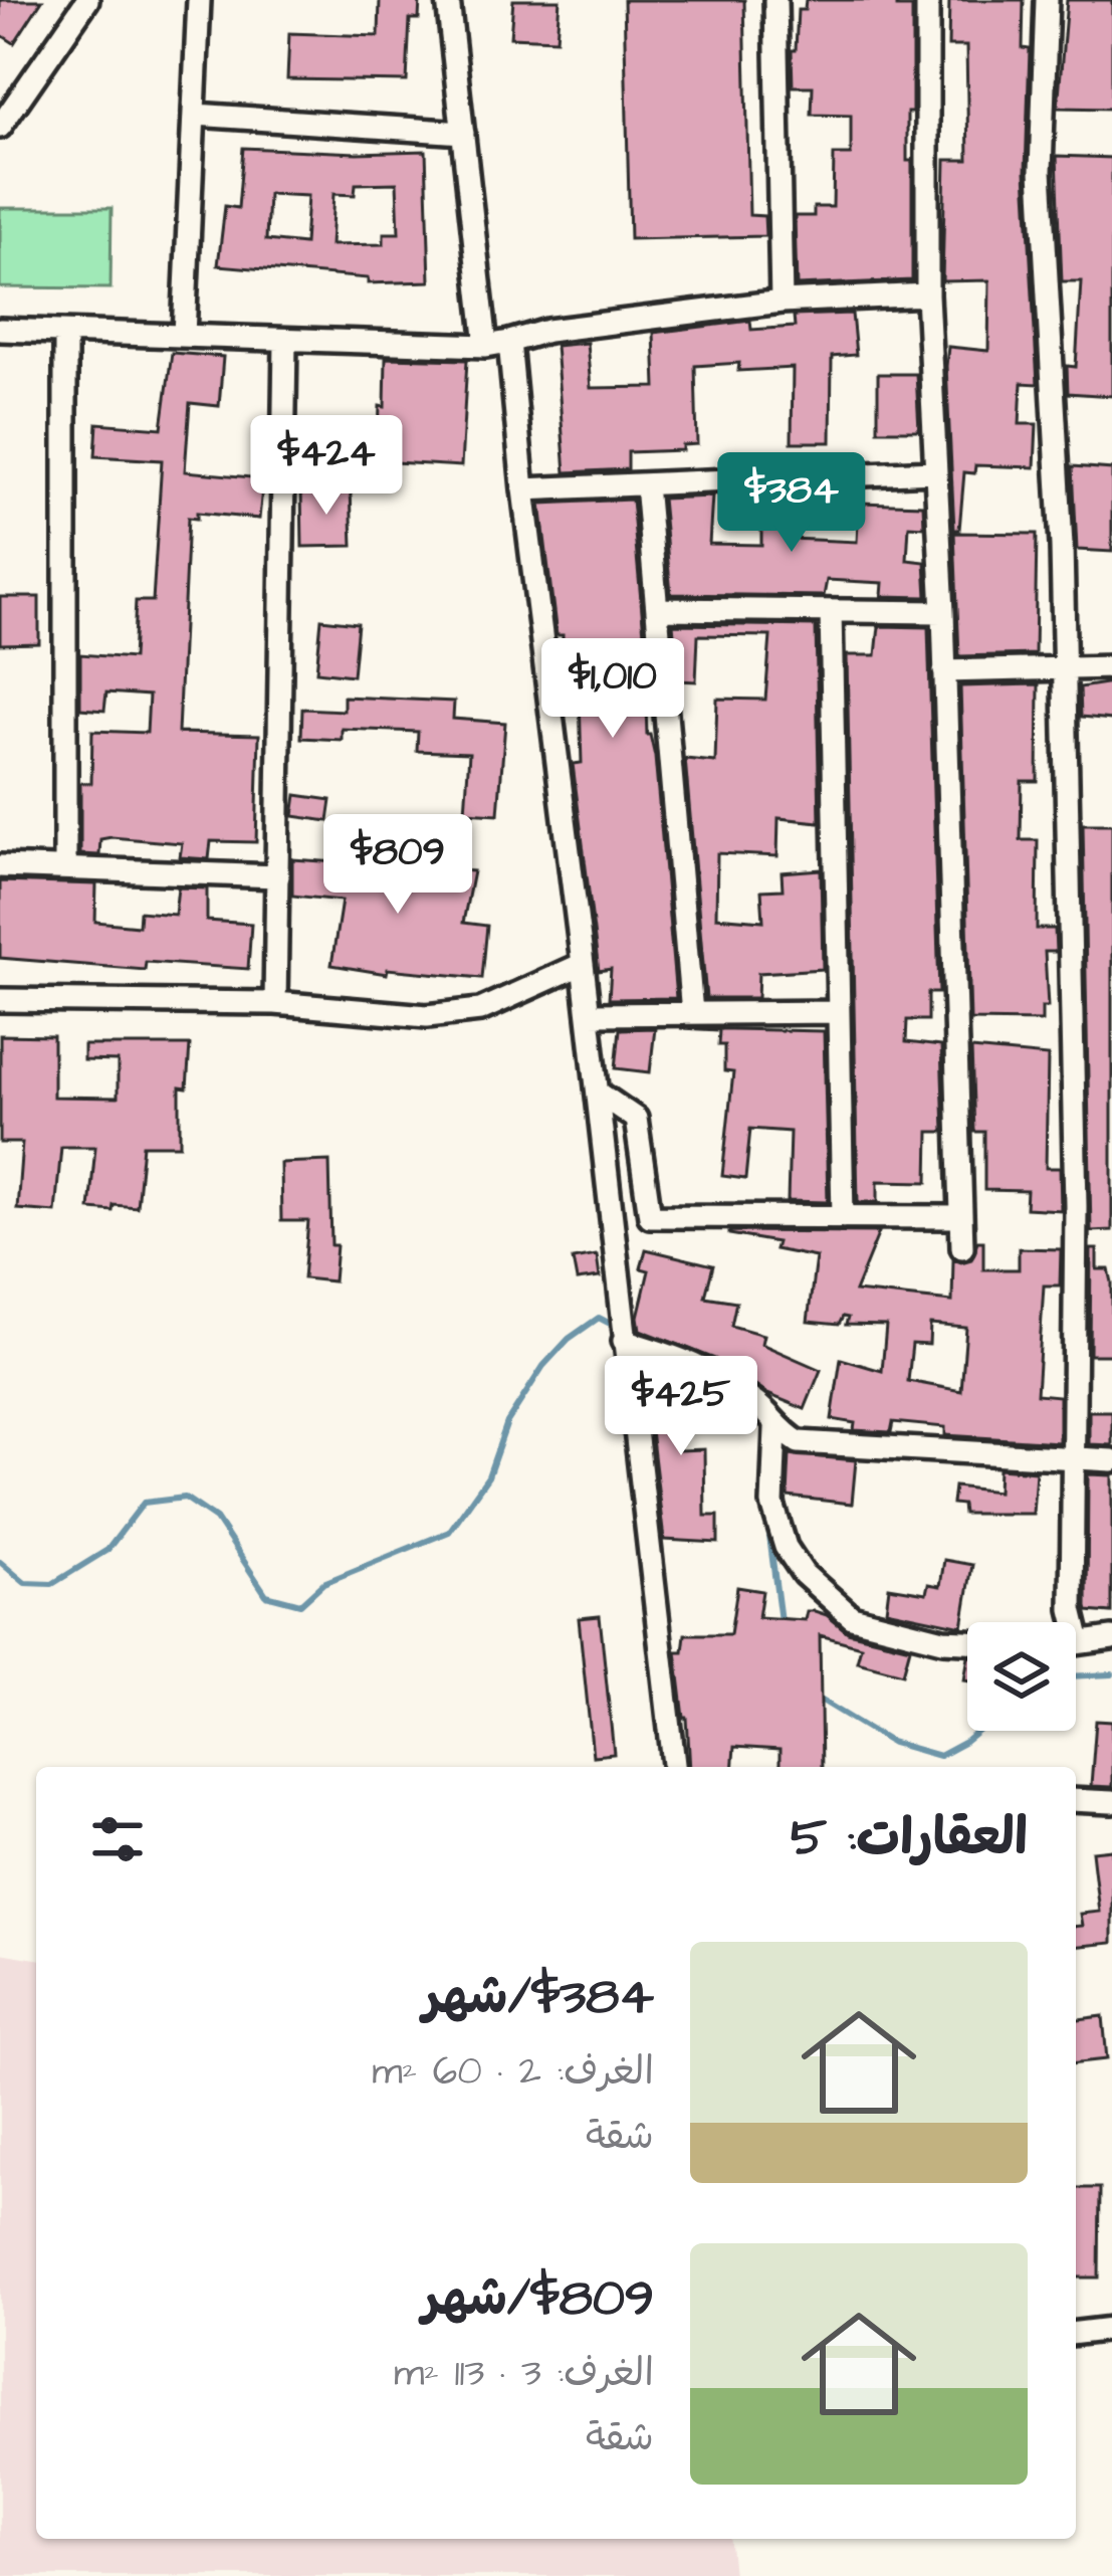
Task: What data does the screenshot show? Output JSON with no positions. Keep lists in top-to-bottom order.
{
  "page": {
    "price": [
      "$424",
      "$384",
      "$1,010",
      "$809",
      "$425"
    ],
    "heading": "العقارات: 5",
    "list": [
      {
        "name": "$384/شهر",
        "note": "الغرف: 2 · 60 m² · شقة"
      },
      {
        "name": "$809/شهر",
        "note": "الغرف: 3 · 113 m² · شقة"
      }
    ]
  }
}
